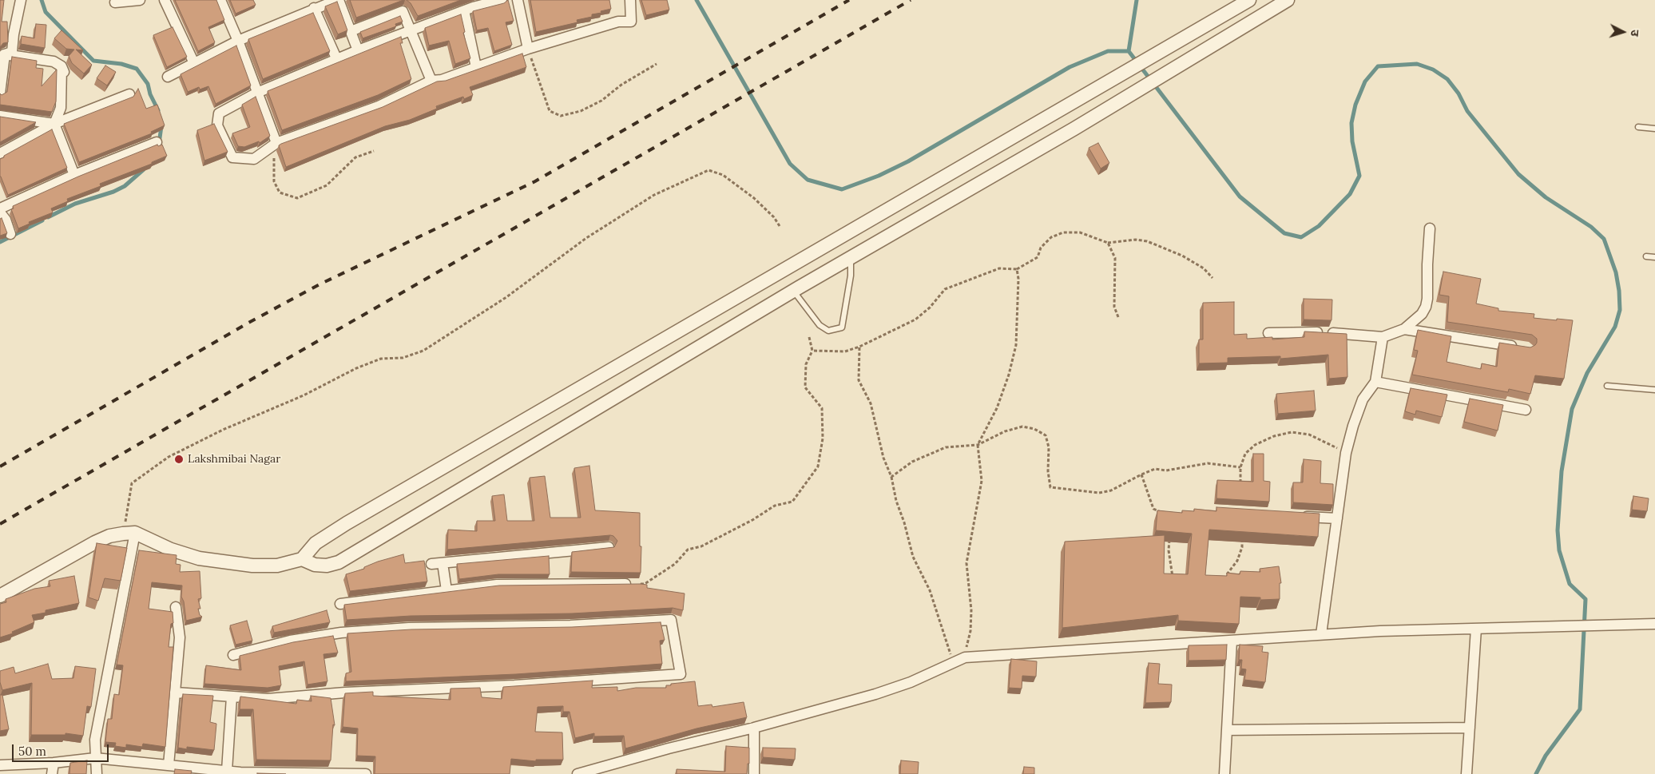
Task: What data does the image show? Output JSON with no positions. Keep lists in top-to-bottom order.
{
  "places": ["Lakshmibai Nagar"],
  "scale_bar": "50 m",
  "north": "right"
}
